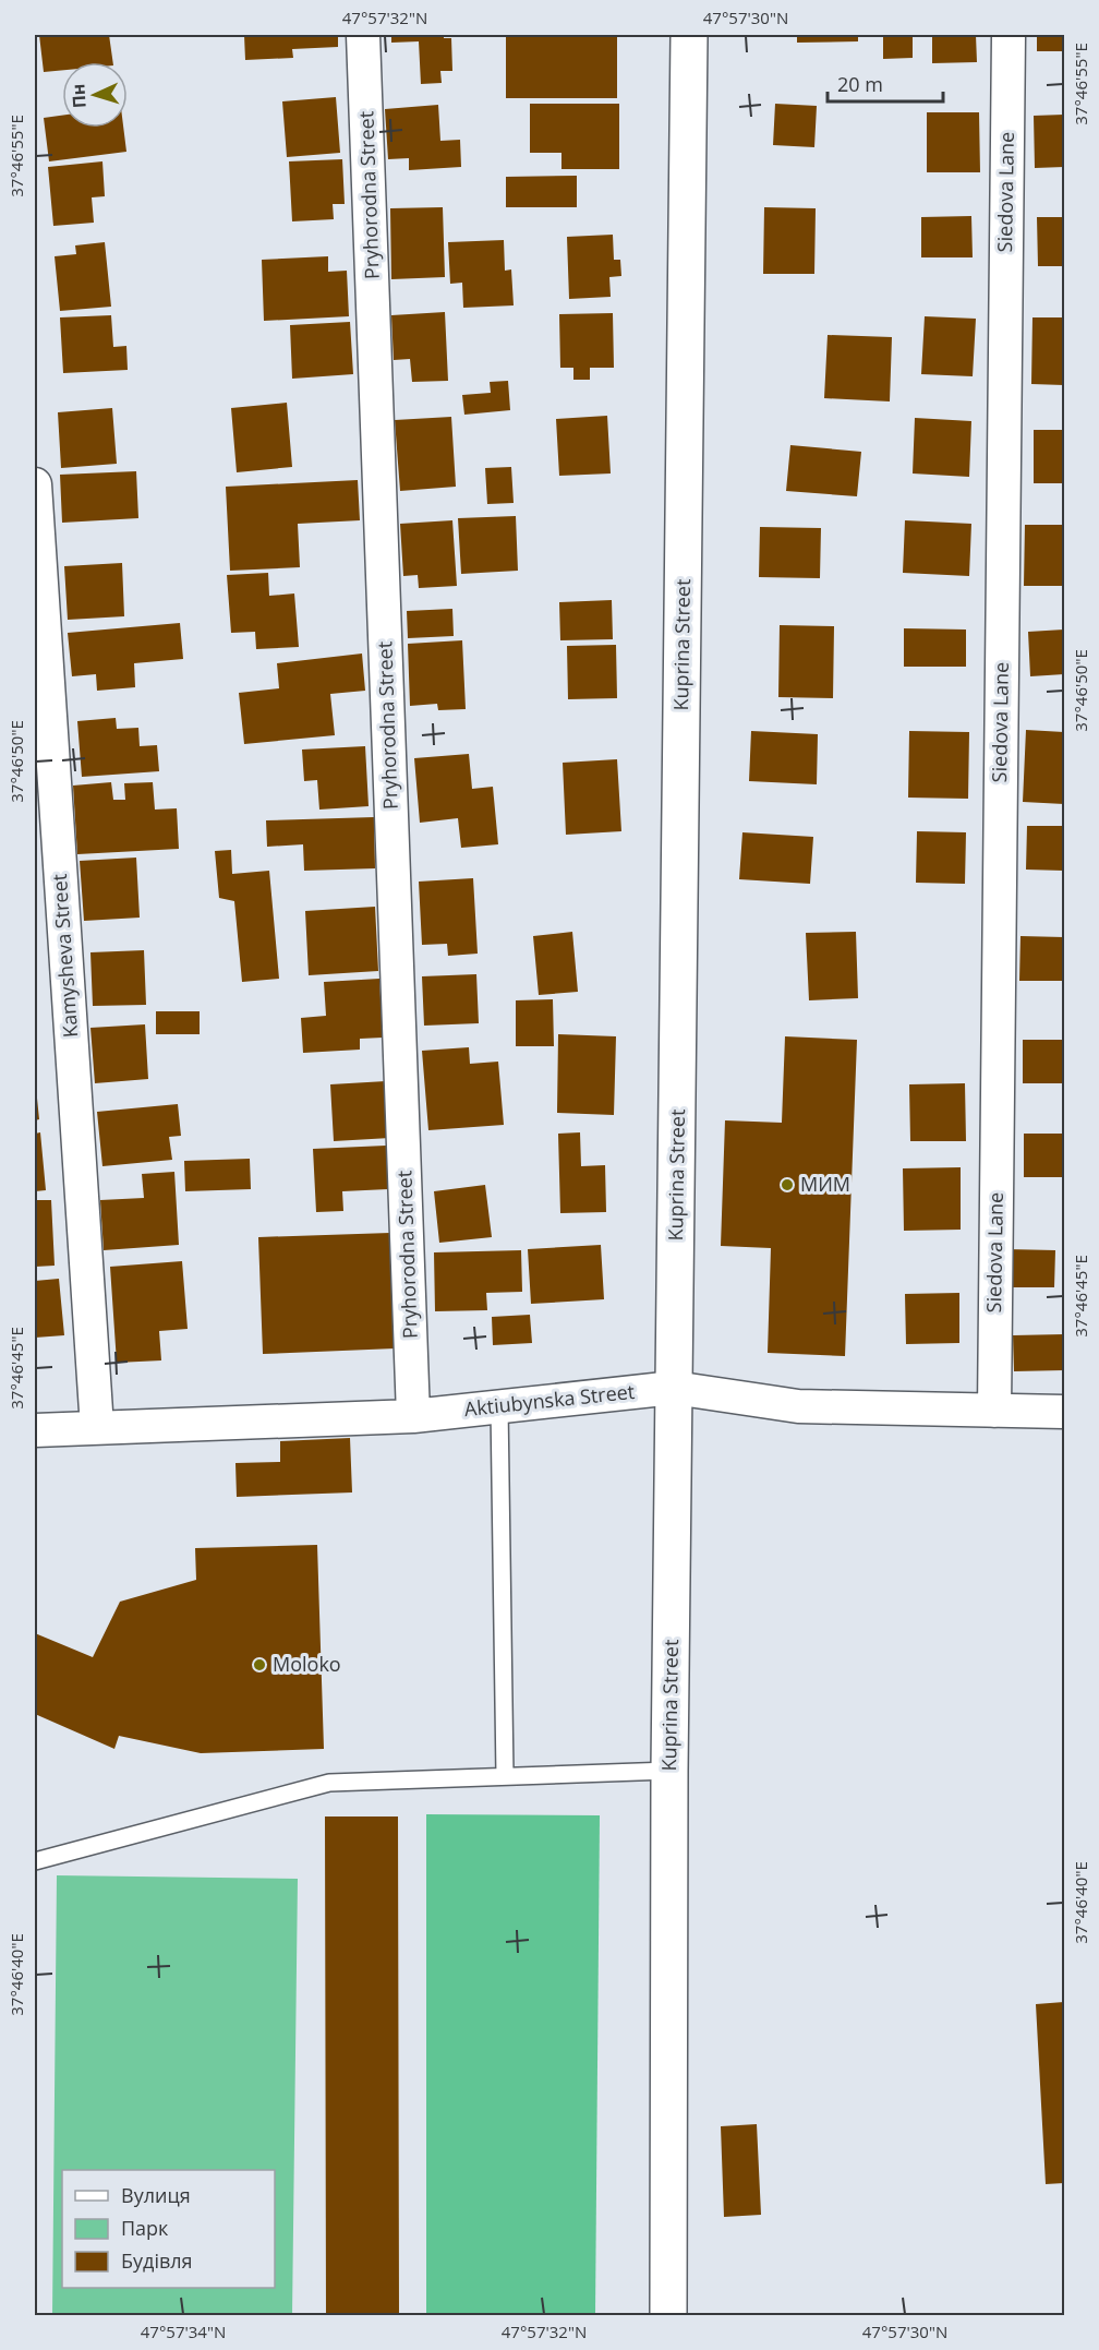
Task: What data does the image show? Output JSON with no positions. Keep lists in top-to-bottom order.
{
  "streets": {
    "main road": ["Kuprina Street"],
    "street": [
      "Siedova Lane",
      "Pryhorodna Street",
      "Kamysheva Street",
      "Aktiubynska Street"
    ]
  },
  "crossings": [
    ["Siedova Lane", "Aktiubynska Street"],
    ["Pryhorodna Street", "Aktiubynska Street"],
    ["Kuprina Street", "Aktiubynska Street"],
    ["Kamysheva Street", "Aktiubynska Street"]
  ],
  "places": ["МИМ", "Moloko"],
  "legend": ["Вулиця", "Парк", "Будівля"],
  "scale_bar": "20 m",
  "north": "left",
  "coordinates": [
    "47°57'32\"N",
    "47°57'30\"N",
    "37°46'55\"E",
    "37°46'50\"E",
    "37°46'45\"E",
    "37°46'40\"E",
    "47°57'34\"N"
  ]
}
